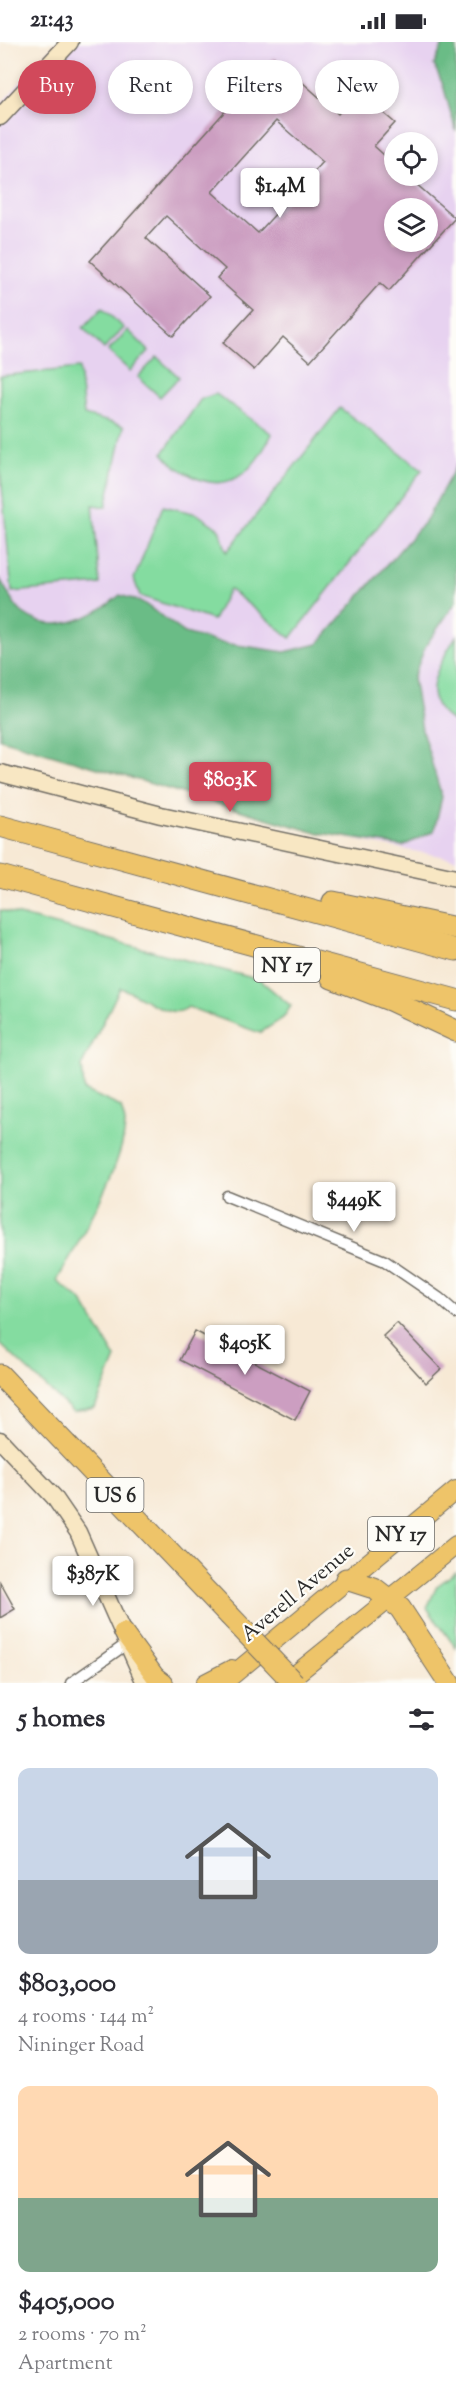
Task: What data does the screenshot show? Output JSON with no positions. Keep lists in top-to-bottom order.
{
  "streets": {
    "highway": ["NY 17", "US 6"],
    "main road": ["Averell Avenue"]
  },
  "page": {
    "status": "21:43",
    "chip": [
      "Buy",
      "Rent",
      "Filters",
      "New"
    ],
    "price": [
      "$1.4M",
      "$803K",
      "$449K",
      "$405K",
      "$387K"
    ],
    "heading": "5 homes",
    "list": [
      {
        "name": "$803,000",
        "note": "4 rooms · 144 m² · Nininger Road"
      },
      {
        "name": "$405,000",
        "note": "2 rooms · 70 m² · Apartment"
      }
    ]
  }
}
